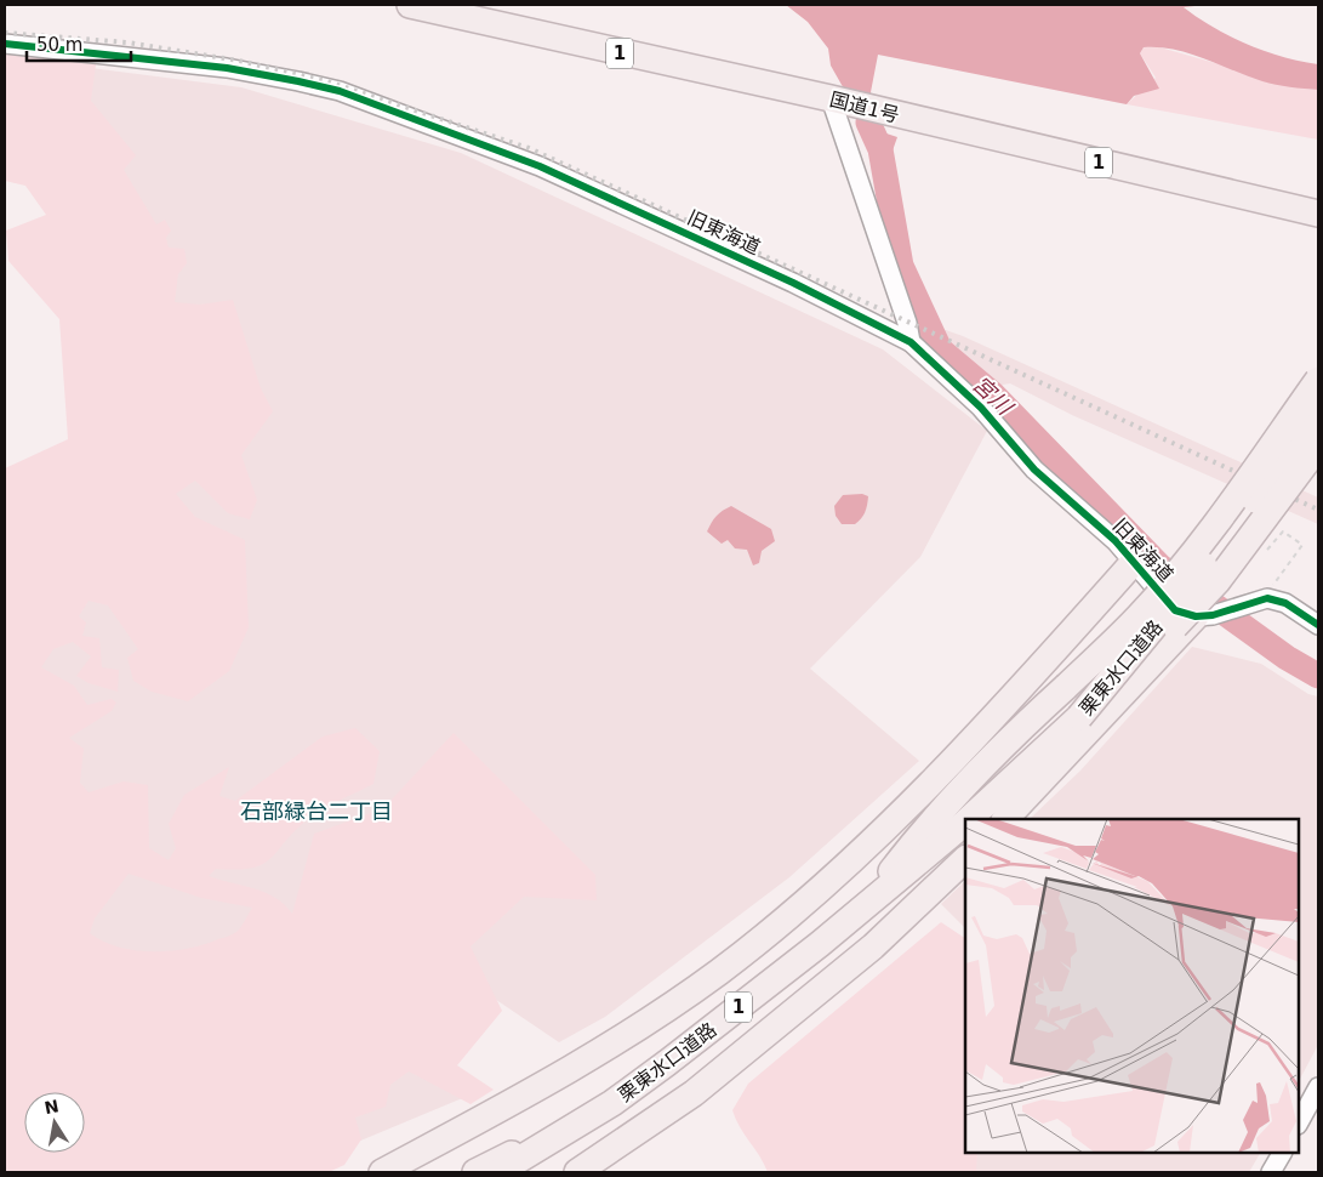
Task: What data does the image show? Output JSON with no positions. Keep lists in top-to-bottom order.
{
  "streets": {
    "highway": ["1", "国道1号", "栗東水口道路"],
    "street": ["旧東海道"]
  },
  "crossings": [
    ["1", "栗東水口道路"]
  ],
  "districts": ["石部緑台二丁目"],
  "water": ["宮川"],
  "scale_bar": "50 m",
  "north": "top"
}
